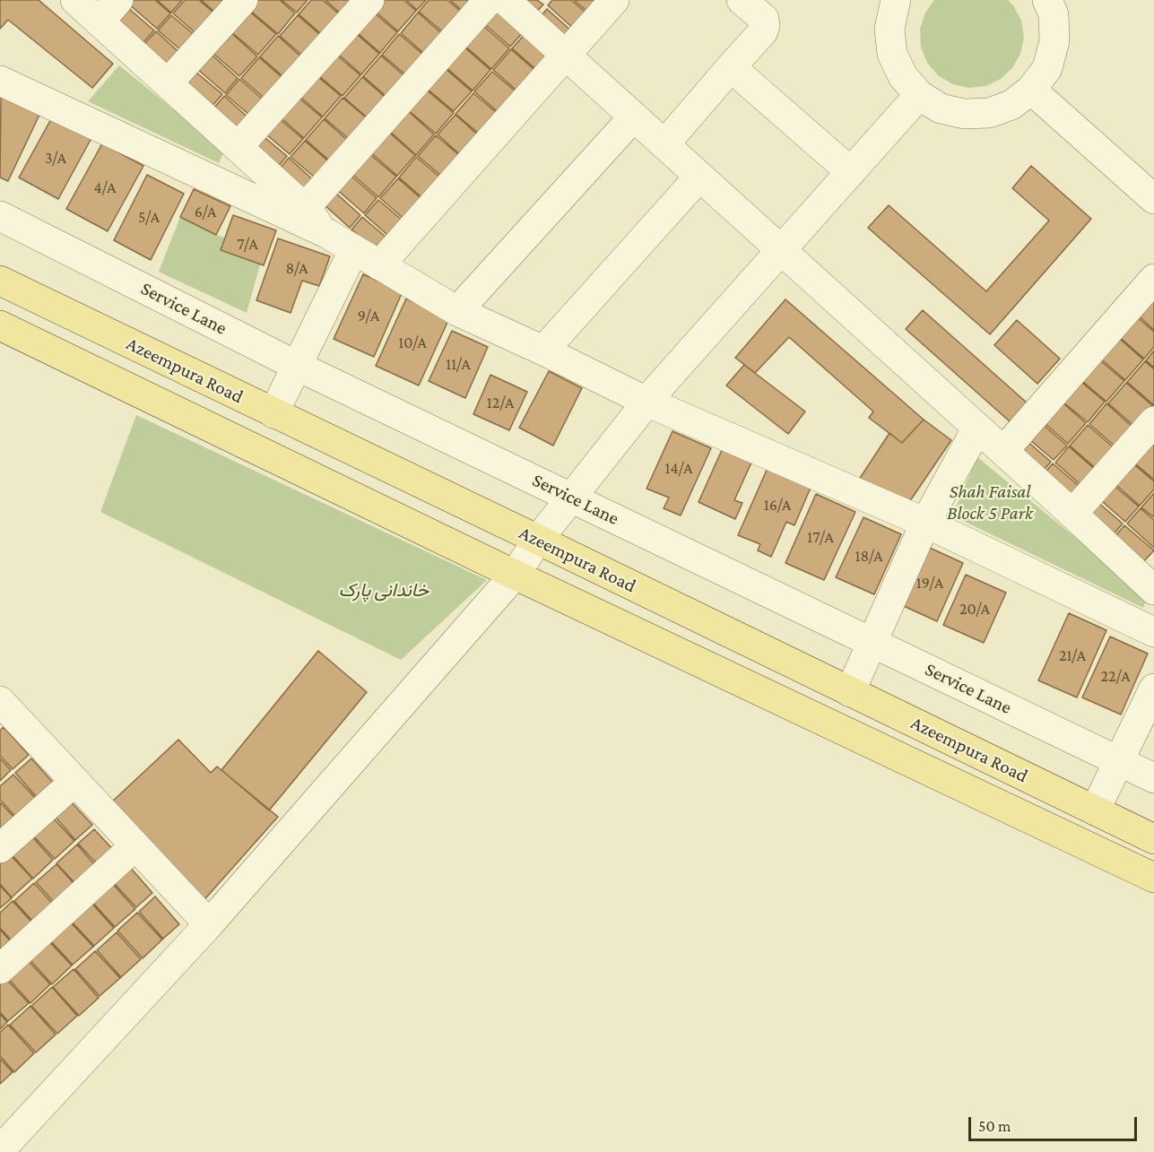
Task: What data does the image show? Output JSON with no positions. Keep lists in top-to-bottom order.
{
  "streets": {
    "main road": ["Azeempura Road"],
    "street": ["Service Lane"]
  },
  "parks": ["Shah Faisal Block 5 Park", "خاندانی پارک"],
  "house_numbers": [
    "3/A",
    "4/A",
    "6/A",
    "5/A",
    "7/A",
    "8/A",
    "9/A",
    "10/A",
    "11/A",
    "12/A",
    "14/A",
    "16/A",
    "17/A",
    "18/A",
    "19/A",
    "20/A",
    "21/A",
    "22/A"
  ],
  "scale_bar": "50 m"
}
